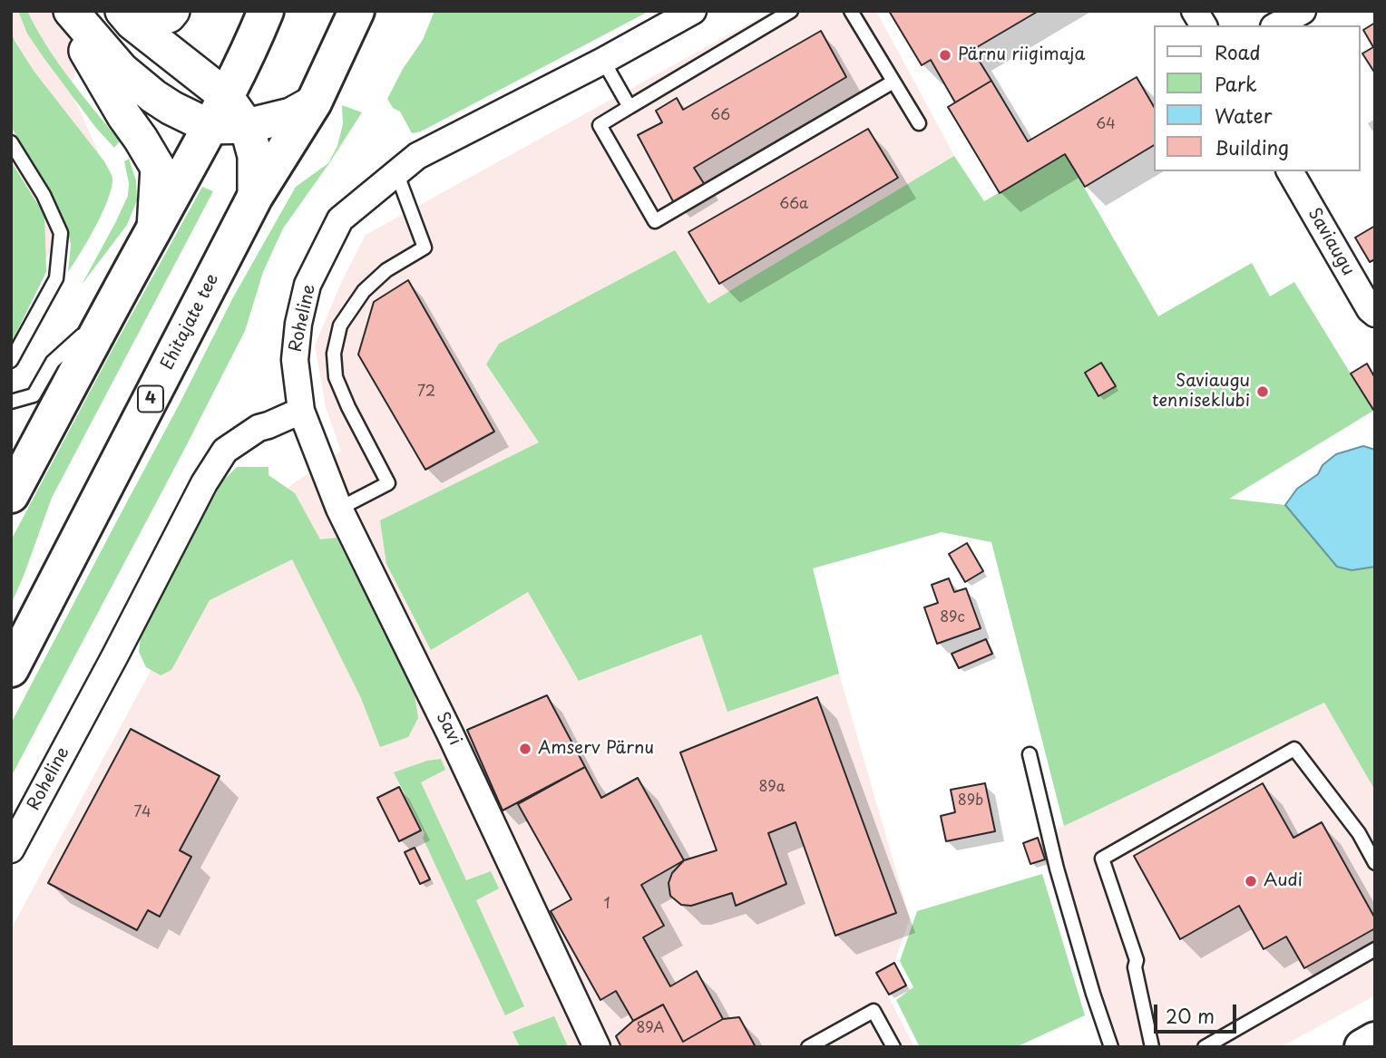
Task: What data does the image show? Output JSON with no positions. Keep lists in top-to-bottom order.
{
  "streets": {
    "main road": ["Ehitajate tee", "4"],
    "street": ["Saviaugu", "Roheline", "Savi"]
  },
  "crossings": [
    ["Roheline", "Savi"]
  ],
  "places": [
    "Pärnu riigimaja",
    "Saviaugu tenniseklubi",
    "Amserv Pärnu",
    "Audi"
  ],
  "house_numbers": [
    "66",
    "64",
    "66a",
    "72",
    "89c",
    "89a",
    "89b",
    "74",
    "1",
    "89A"
  ],
  "legend": [
    "Road",
    "Park",
    "Water",
    "Building"
  ],
  "scale_bar": "20 m"
}
